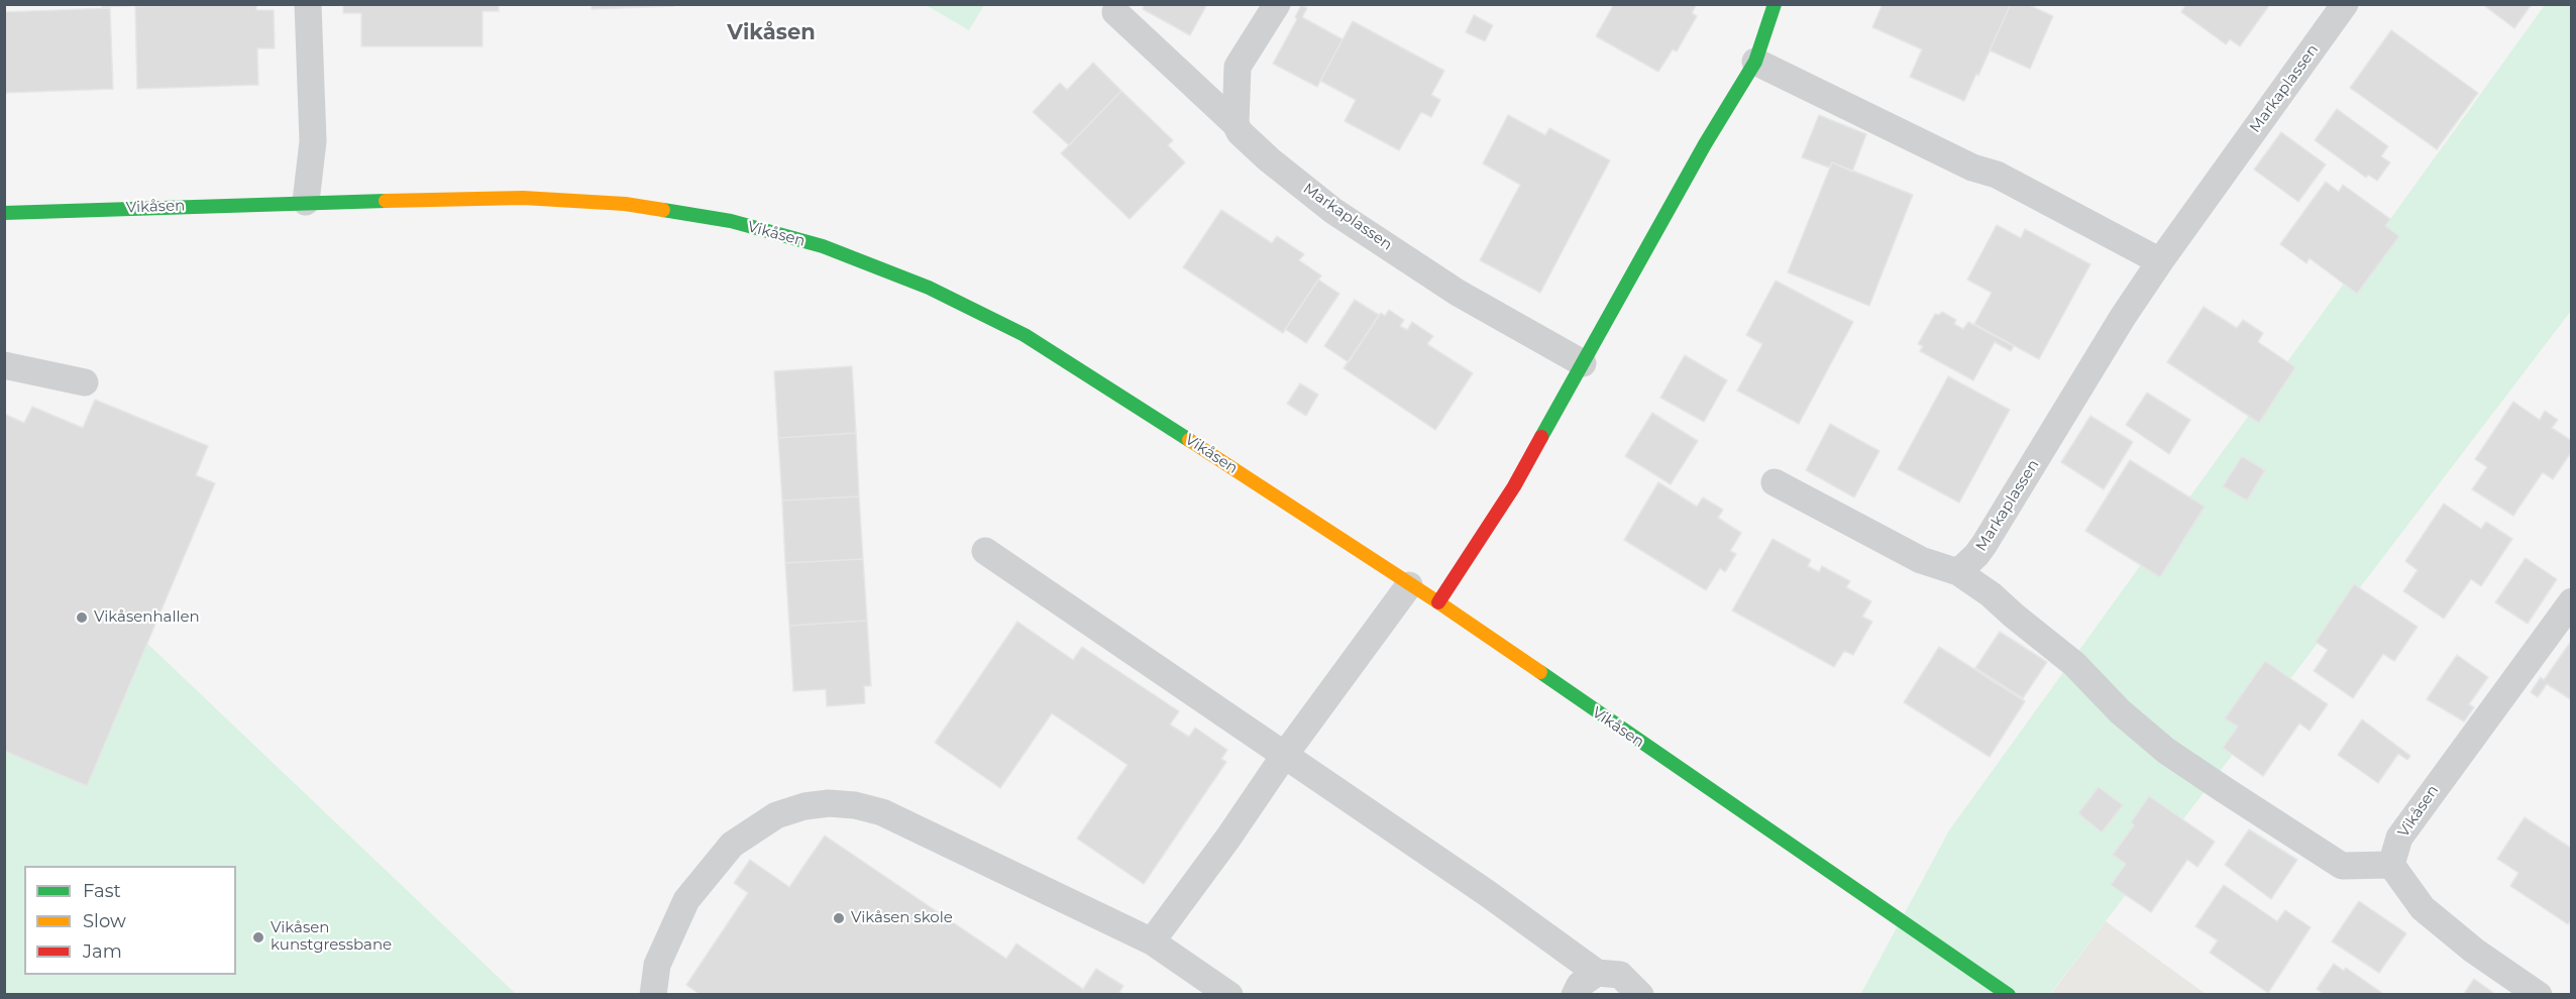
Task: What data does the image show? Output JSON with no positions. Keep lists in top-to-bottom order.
{
  "streets": {
    "street": ["Vikåsen"],
    "lane": ["Markaplassen"]
  },
  "districts": ["Vikåsen"],
  "places": ["Vikåsenhallen", "Vikåsen skole", "Vikåsen kunstgressbane"],
  "legend": ["Fast", "Slow", "Jam"]
}
